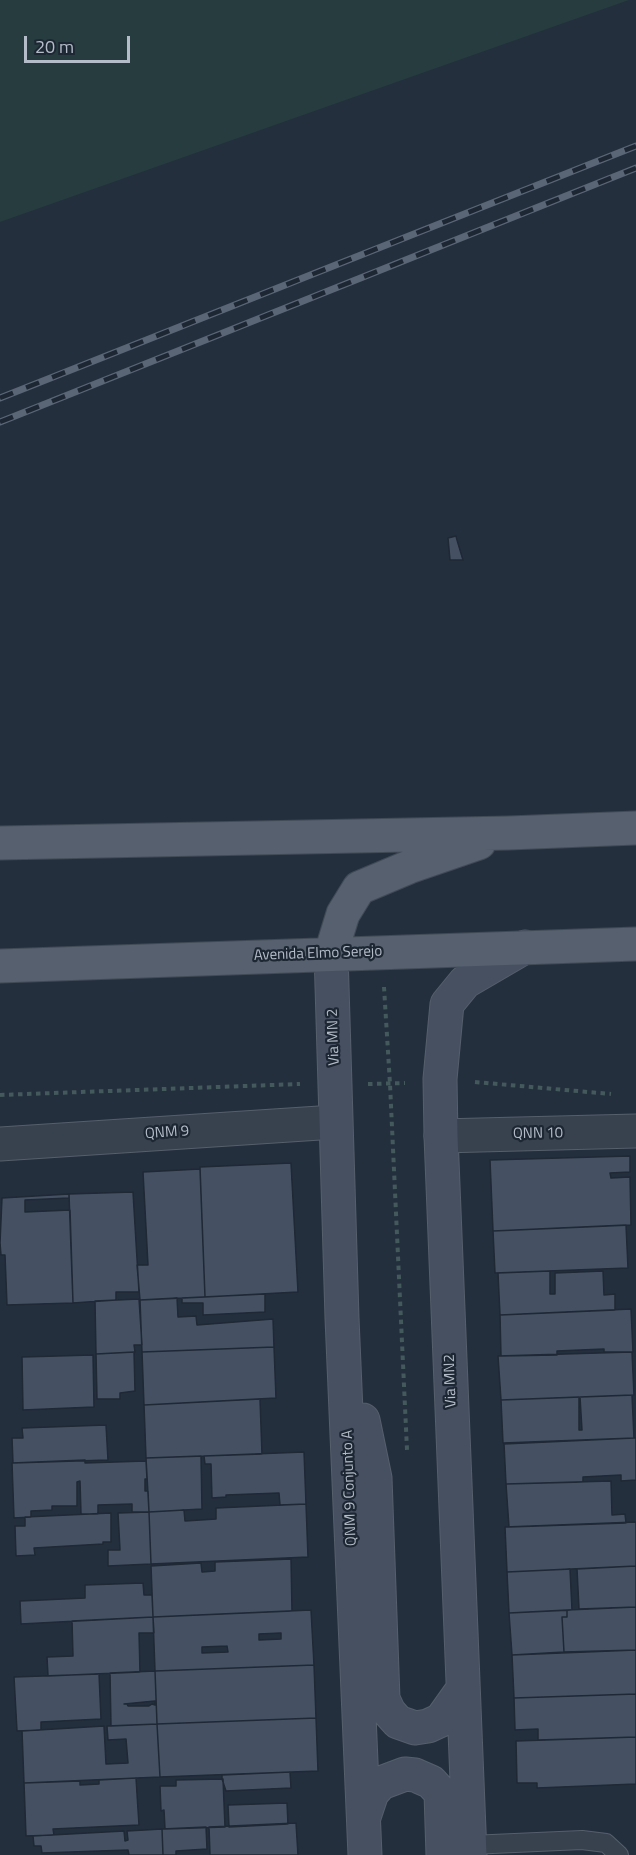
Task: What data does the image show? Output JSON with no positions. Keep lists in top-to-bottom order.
{
  "streets": {
    "main road": [
      "Avenida Elmo Serejo",
      "Via MN 2",
      "Via MN2",
      "QNM 9 Conjunto A"
    ],
    "street": ["QNM 9", "QNN 10"]
  },
  "crossings": [
    ["Avenida Elmo Serejo", "Via MN 2"],
    ["Avenida Elmo Serejo", "Via MN2"],
    ["Via MN 2", "QNM 9"],
    ["Via MN 2", "QNM 9 Conjunto A"],
    ["QNM 9", "QNM 9 Conjunto A"],
    ["QNN 10", "Via MN2"]
  ],
  "scale_bar": "20 m"
}
